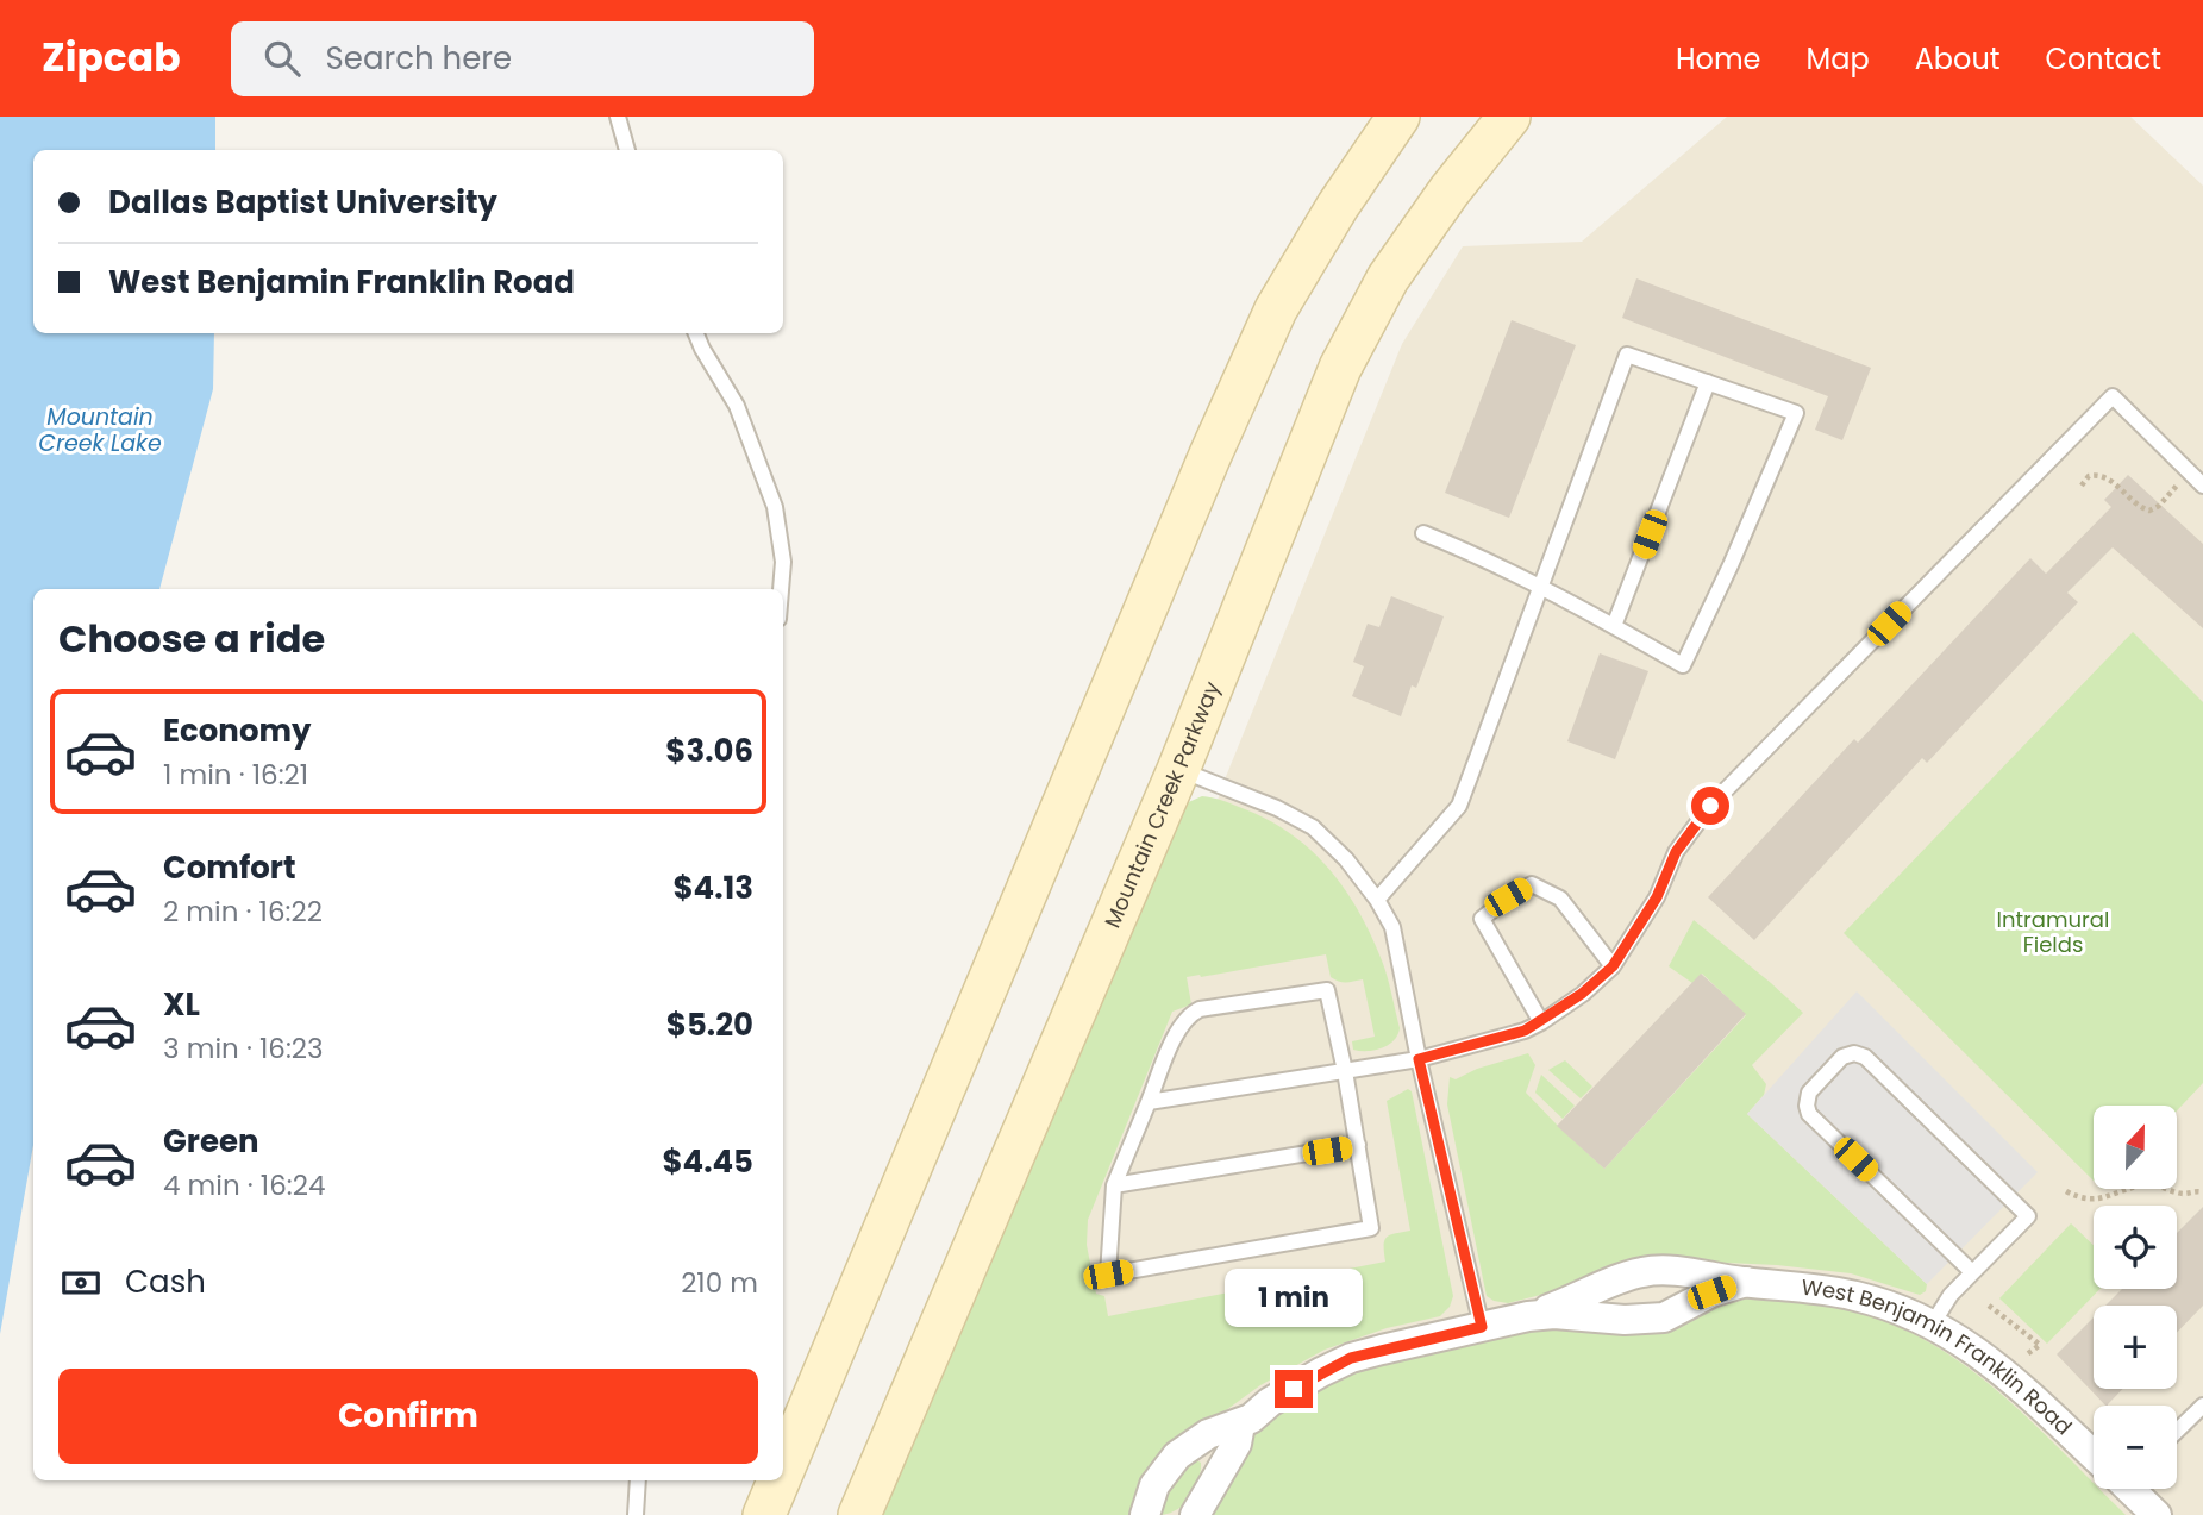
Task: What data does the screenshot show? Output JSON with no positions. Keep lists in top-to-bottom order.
{
  "streets": {
    "main road": ["Mountain Creek Parkway"],
    "street": ["West Benjamin Franklin Road"]
  },
  "water": ["Mountain Creek Lake"],
  "parks": ["Intramural Fields"],
  "north": "top",
  "page": {
    "header": "Zipcab",
    "search": "Search here",
    "nav": [
      "Home",
      "Map",
      "About",
      "Contact"
    ],
    "banner": ["Dallas Baptist University", "West Benjamin Franklin Road"],
    "heading": "Choose a ride",
    "list": [
      {
        "name": "Economy",
        "note": "1 min · 16:21",
        "value": "$3.06"
      },
      {
        "name": "Comfort",
        "note": "2 min · 16:22",
        "value": "$4.13"
      },
      {
        "name": "XL",
        "note": "3 min · 16:23",
        "value": "$5.20"
      },
      {
        "name": "Green",
        "note": "4 min · 16:24",
        "value": "$4.45"
      }
    ],
    "map_buttons": ["+", "−"],
    "pay": ["Cash", "210 m"],
    "bubble": "1 min",
    "buttons": "Confirm"
  }
}
